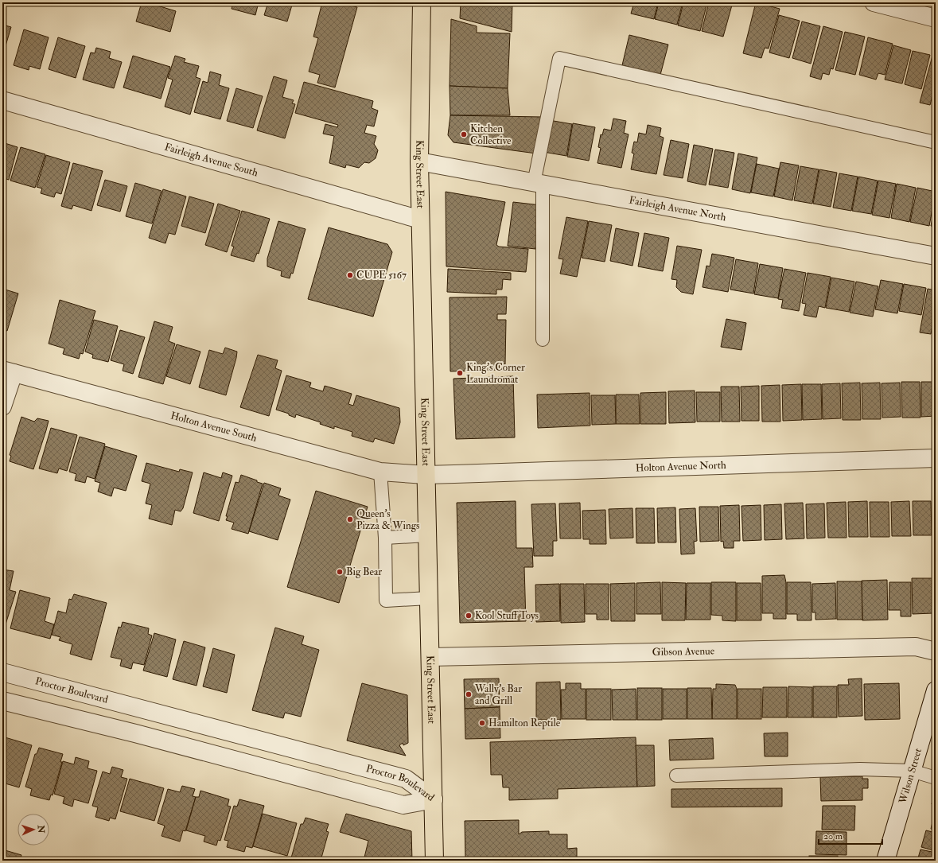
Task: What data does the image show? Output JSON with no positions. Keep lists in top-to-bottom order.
{
  "streets": {
    "main road": ["King Street East"],
    "street": [
      "Fairleigh Avenue South",
      "Fairleigh Avenue North",
      "Holton Avenue South",
      "Holton Avenue North",
      "Gibson Avenue",
      "Proctor Boulevard",
      "Wilson Street"
    ]
  },
  "crossings": [
    ["Fairleigh Avenue South", "King Street East"],
    ["King Street East", "Fairleigh Avenue North"],
    ["King Street East", "Holton Avenue South"],
    ["King Street East", "Holton Avenue North"],
    ["King Street East", "Gibson Avenue"],
    ["King Street East", "Proctor Boulevard"],
    ["Holton Avenue South", "Holton Avenue North"]
  ],
  "places": [
    "Kitchen Collective",
    "CUPE 5167",
    "King's Corner Laundromat",
    "Queen's Pizza & Wings",
    "Big Bear",
    "Kool Stuff Toys",
    "Wally's Bar and Grill",
    "Hamilton Reptile"
  ],
  "scale_bar": "20 m",
  "north": "right"
}
